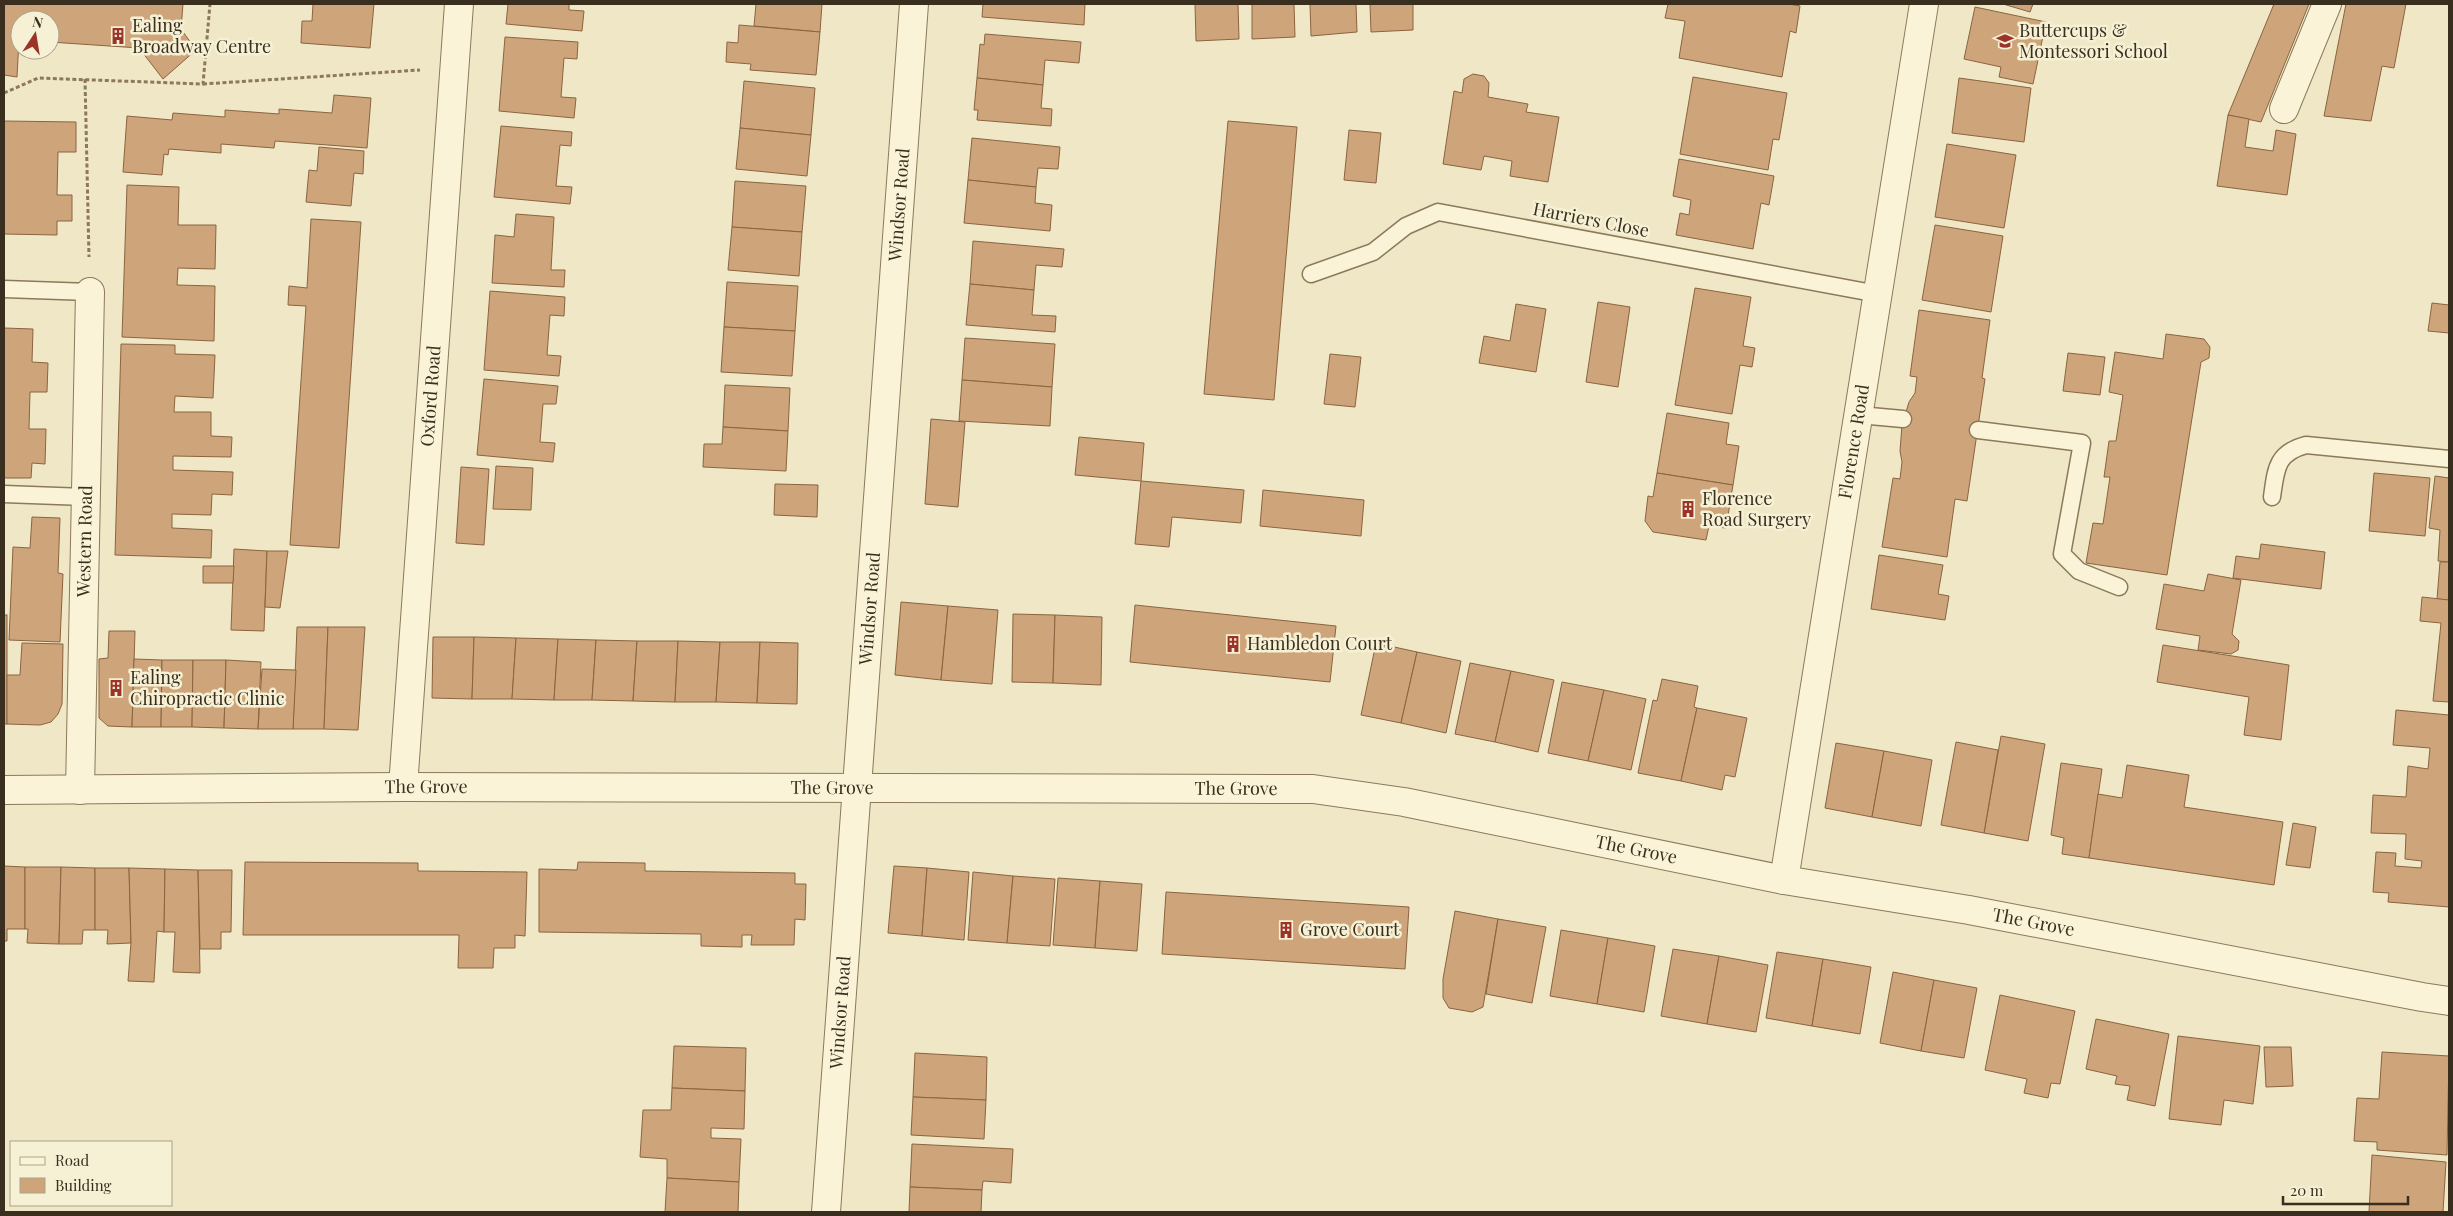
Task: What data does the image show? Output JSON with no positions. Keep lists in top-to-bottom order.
{
  "streets": {
    "street": [
      "Windsor Road",
      "Oxford Road",
      "Florence Road",
      "Western Road",
      "The Grove"
    ],
    "lane": ["Harriers Close"]
  },
  "crossings": [
    ["Windsor Road", "The Grove"],
    ["Harriers Close", "Florence Road"],
    ["Oxford Road", "The Grove"],
    ["Florence Road", "The Grove"],
    ["Western Road", "The Grove"]
  ],
  "places": {
    "building": [
      "Ealing Broadway Centre",
      "Florence Road Surgery",
      "Hambledon Court",
      "Ealing Chiropractic Clinic",
      "Grove Court"
    ],
    "school or university": ["Buttercups & Montessori School"]
  },
  "legend": ["Road", "Building"],
  "scale_bar": "20 m",
  "north": "top"
}
